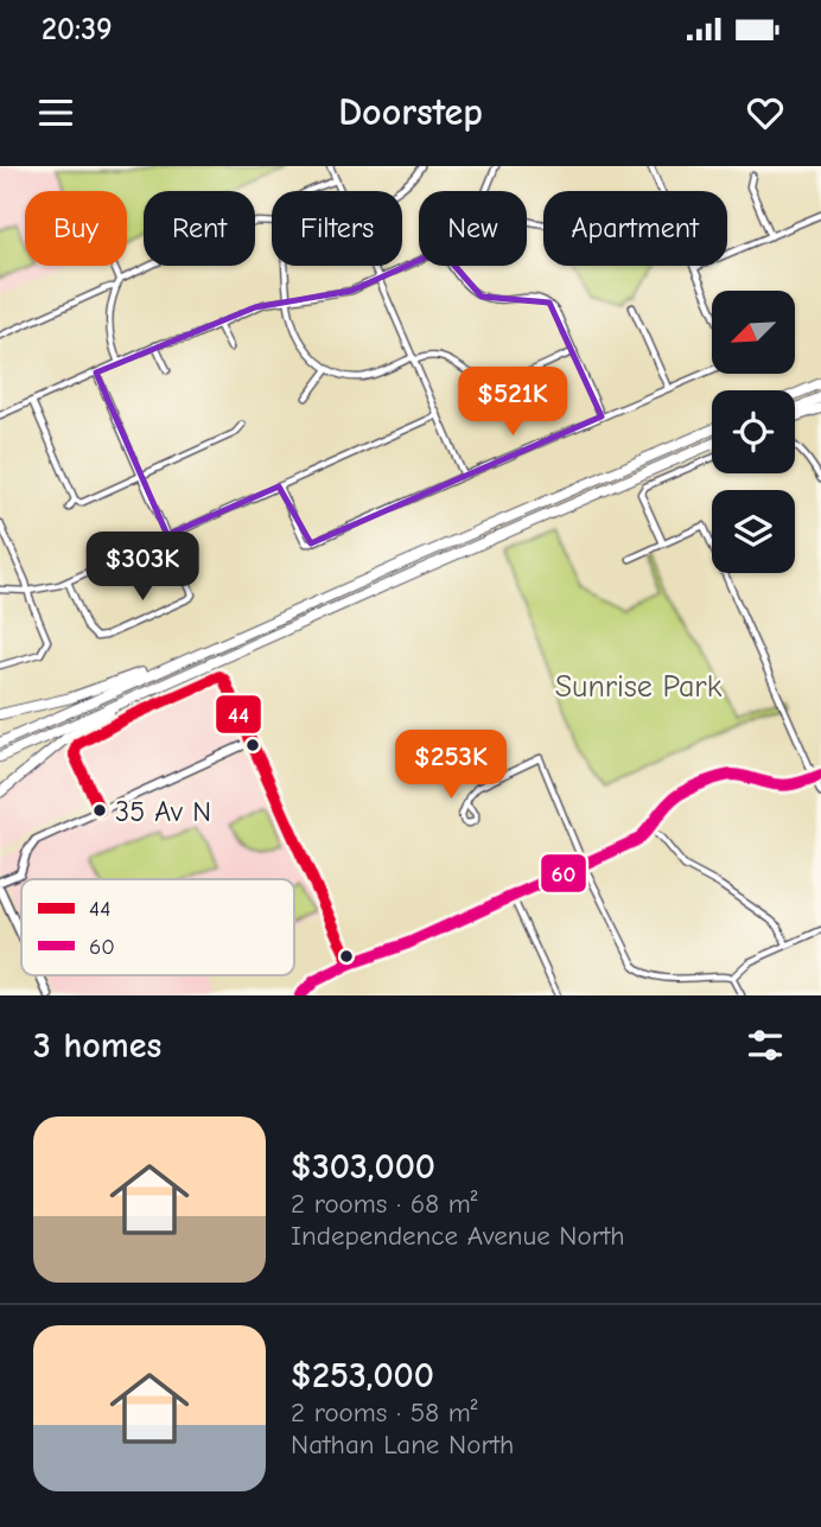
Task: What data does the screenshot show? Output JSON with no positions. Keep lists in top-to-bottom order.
{
  "parks": ["Sunrise Park"],
  "places": ["35 Av N"],
  "lines": ["transit line 44", "transit line 60"],
  "legend": ["44", "60"],
  "north": "bottom left",
  "page": {
    "status": "20:39",
    "header": "Doorstep",
    "chip": [
      "Buy",
      "Rent",
      "Filters",
      "New",
      "Apartment"
    ],
    "price": ["$521K", "$303K", "$253K"],
    "heading": "3 homes",
    "list": [
      {
        "name": "$303,000",
        "note": "2 rooms · 68 m² · Independence Avenue North"
      },
      {
        "name": "$253,000",
        "note": "2 rooms · 58 m² · Nathan Lane North"
      }
    ]
  }
}
